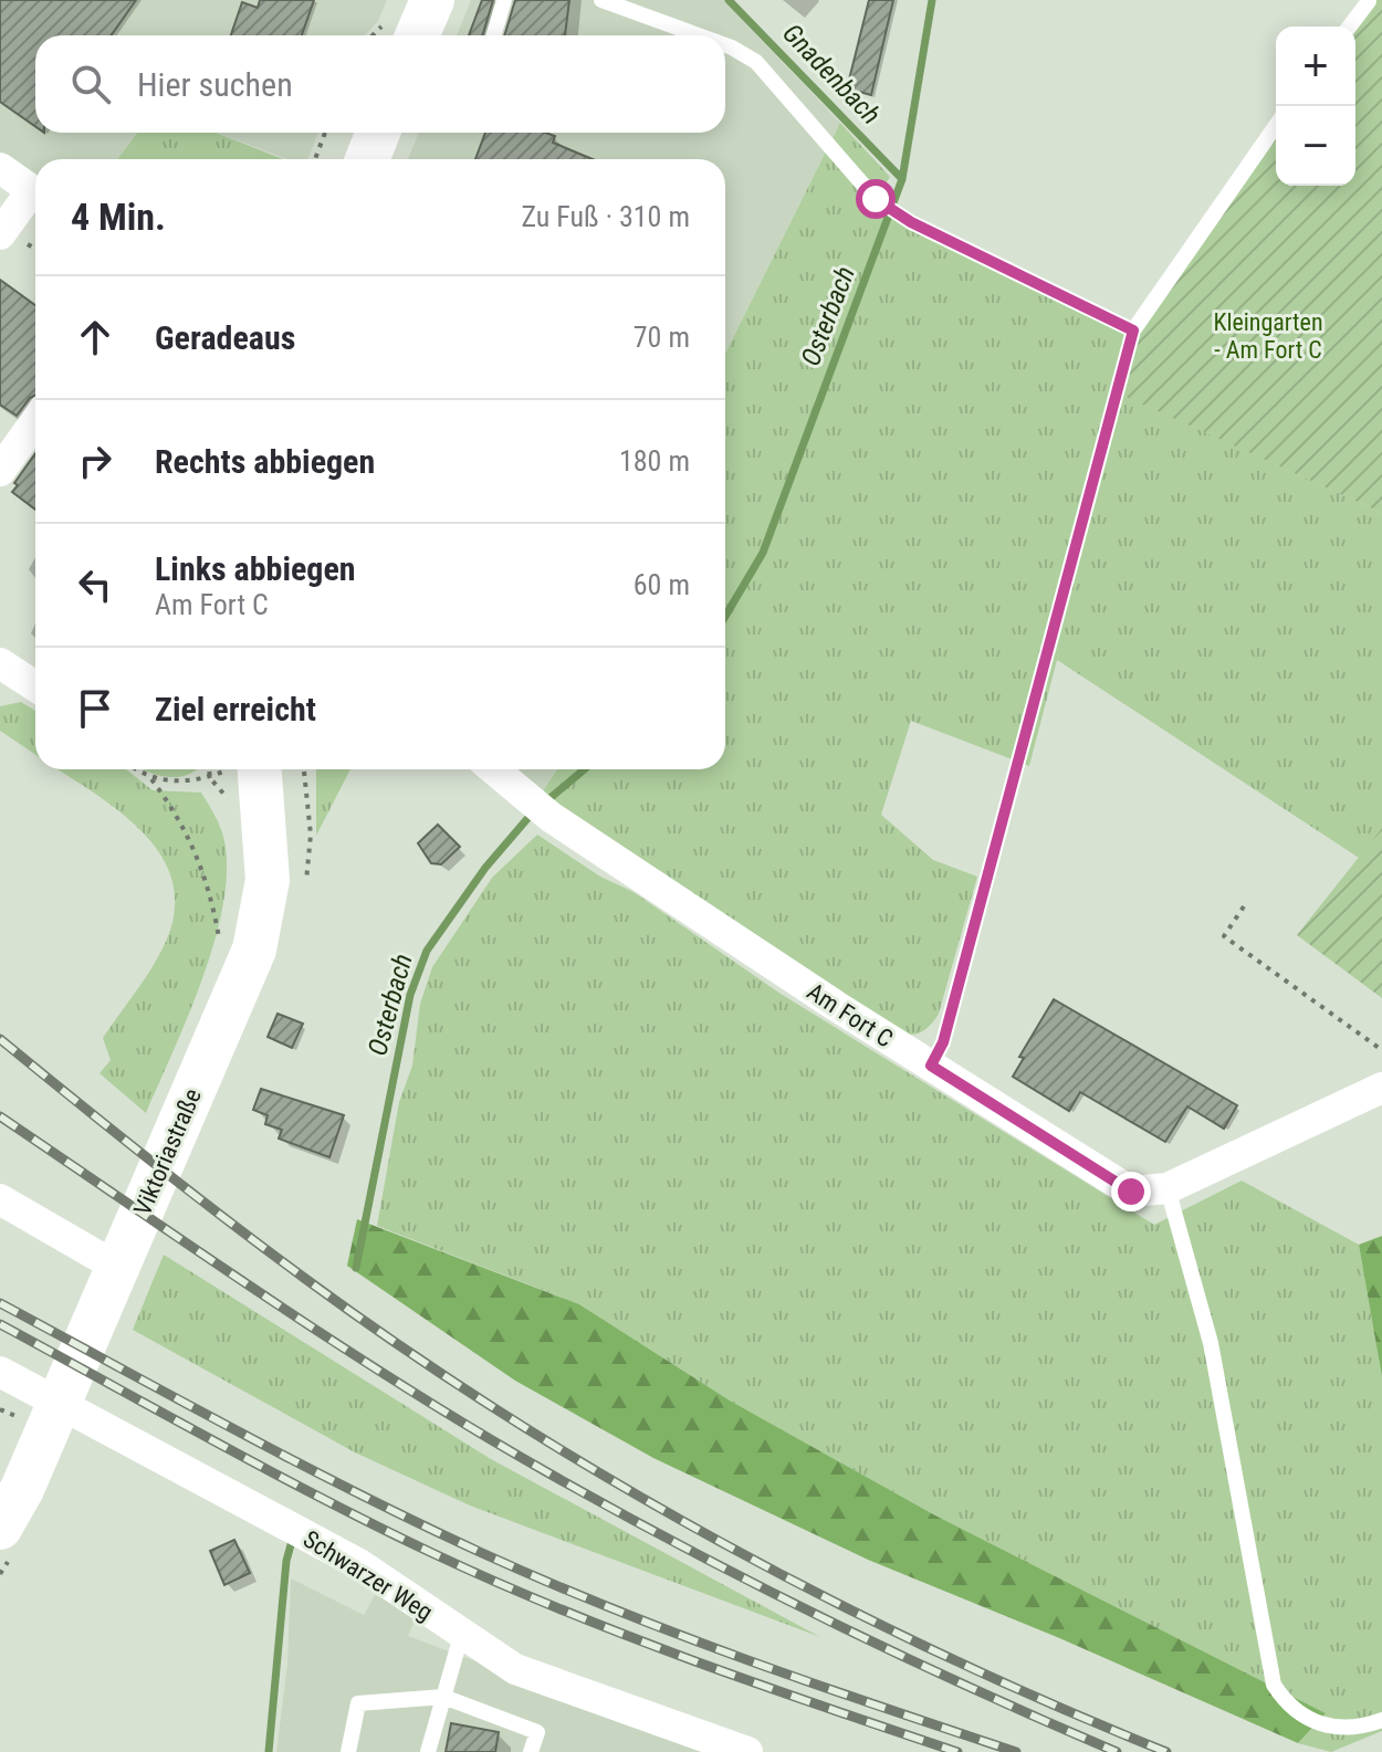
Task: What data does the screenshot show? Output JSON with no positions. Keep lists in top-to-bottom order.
{
  "streets": {
    "main road": ["Viktoriastraße"],
    "street": ["Am Fort C", "Schwarzer Weg"]
  },
  "water": ["Gnadenbach", "Osterbach"],
  "parks": ["Kleingarten - Am Fort C"],
  "page": {
    "map_buttons": ["+", "−"],
    "search": "Hier suchen",
    "heading": ["4 Min.", "Zu Fuß · 310 m"],
    "list": [
      ["Geradeaus", "70 m"],
      ["Rechts abbiegen", "180 m"],
      ["Links abbiegen", "Am Fort C", "60 m"],
      "Ziel erreicht"
    ]
  }
}
